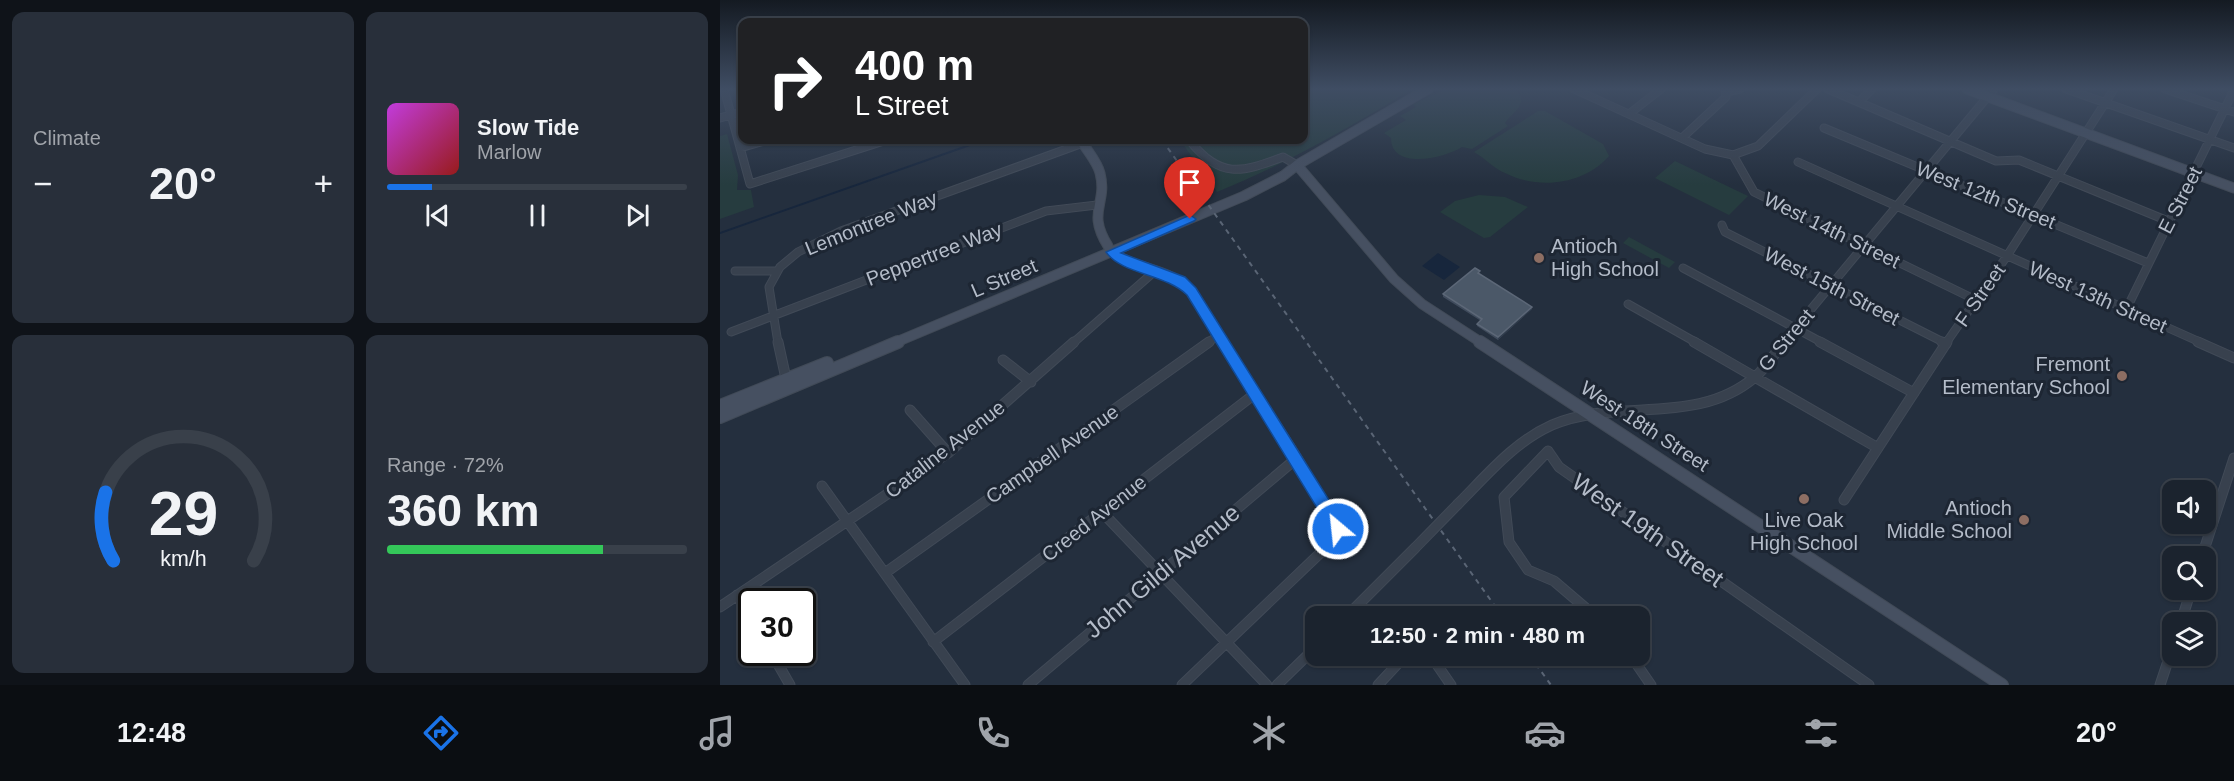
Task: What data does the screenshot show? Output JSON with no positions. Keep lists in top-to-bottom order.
{
  "streets": {
    "main road": ["L Street", "West 18th Street"],
    "street": [
      "West 12th Street",
      "E Street",
      "Lemontree Way",
      "West 14th Street",
      "Peppertree Way",
      "West 15th Street",
      "F Street",
      "West 13th Street",
      "G Street",
      "Cataline Avenue",
      "Campbell Avenue",
      "Creed Avenue",
      "West 19th Street",
      "John Gildi Avenue"
    ]
  },
  "crossings": [
    ["West 12th Street", "E Street"],
    ["West 12th Street", "F Street"],
    ["West 12th Street", "G Street"],
    ["E Street", "West 13th Street"],
    ["West 14th Street", "F Street"],
    ["West 14th Street", "G Street"],
    ["L Street", "West 18th Street"],
    ["West 15th Street", "F Street"],
    ["West 15th Street", "G Street"],
    ["F Street", "West 13th Street"],
    ["West 13th Street", "G Street"],
    ["G Street", "West 18th Street"]
  ],
  "places": [
    "Antioch High School",
    "Fremont Elementary School",
    "Live Oak High School",
    "Antioch Middle School"
  ],
  "page": {
    "tile": [
      "Climate",
      ["Range · 72%", "360 km"]
    ],
    "turn": ["400 m", "L Street"],
    "song": ["Slow Tide", "Marlow"],
    "heat": ["−", "20°", "+"],
    "limit": "30",
    "trip": "12:50 · 2 min · 480 m",
    "tabs": ["12:48", "20°"],
    "gauge": ["29", "km/h"]
  }
}
